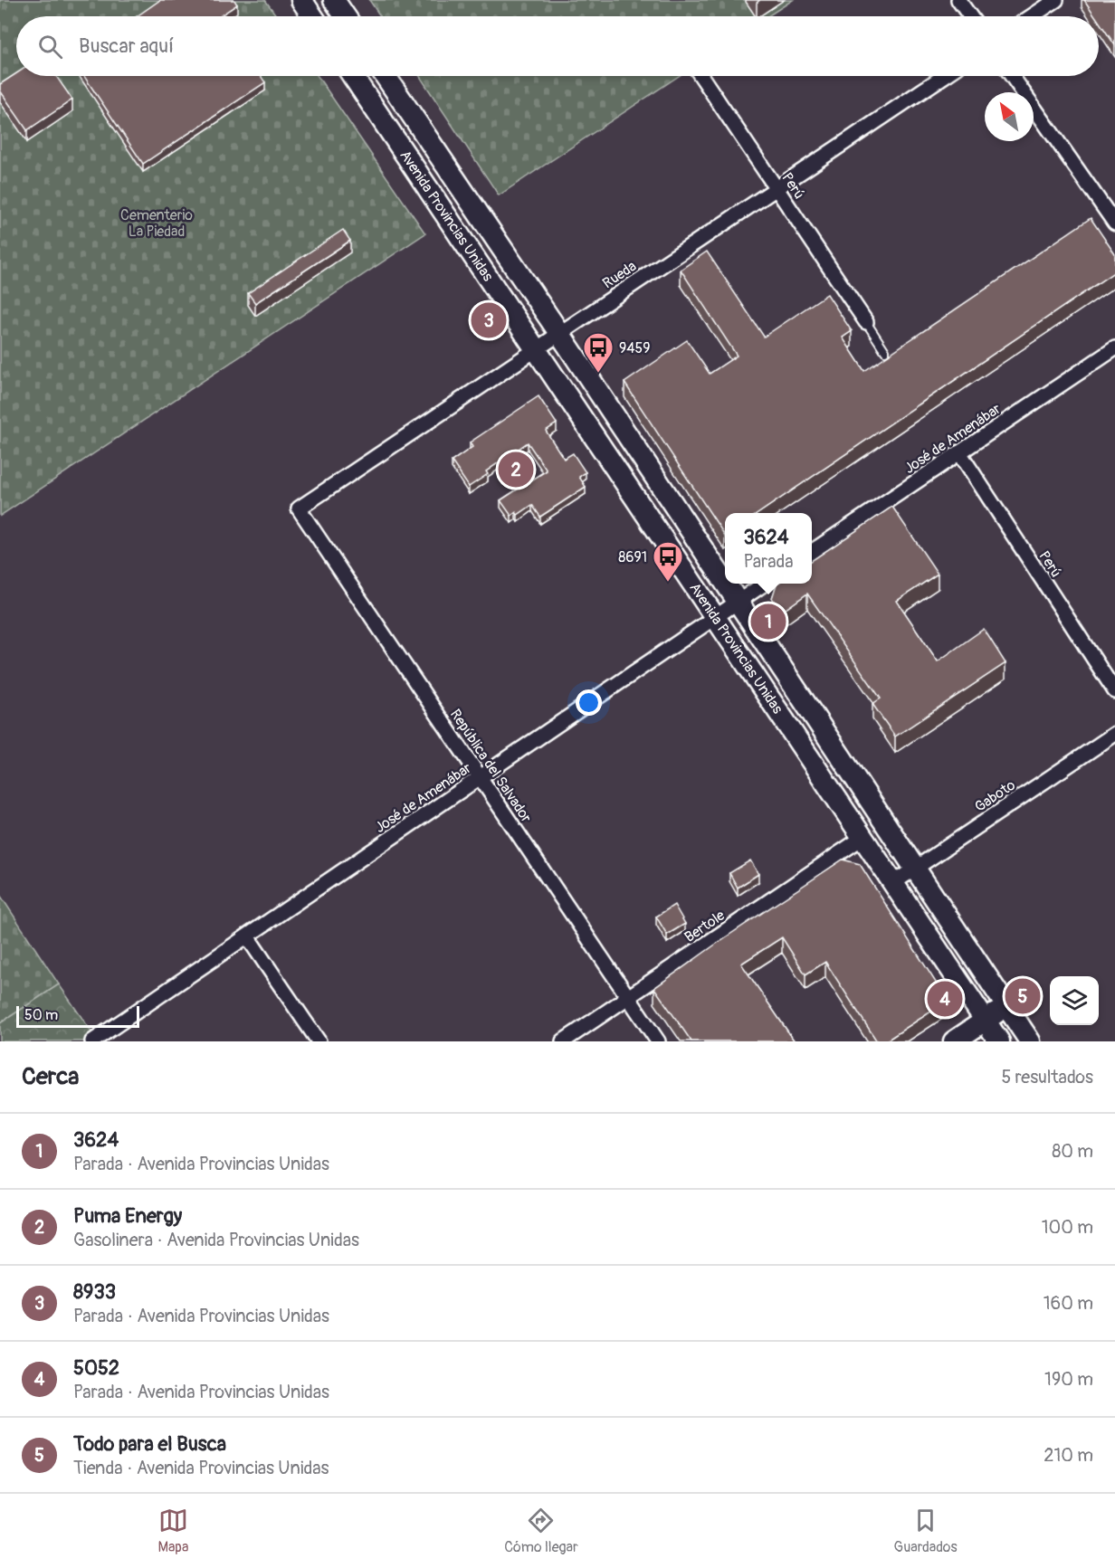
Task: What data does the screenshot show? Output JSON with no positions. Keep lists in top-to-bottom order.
{
  "streets": {
    "main road": ["Avenida Provincias Unidas"],
    "street": [
      "Perú",
      "Rueda",
      "José de Amenábar",
      "República del Salvador",
      "Gaboto",
      "Bertole"
    ]
  },
  "crossings": [
    ["Perú", "Rueda"],
    ["Perú", "José de Amenábar"],
    ["Avenida Provincias Unidas", "Rueda"],
    ["Avenida Provincias Unidas", "José de Amenábar"],
    ["Avenida Provincias Unidas", "Gaboto"],
    ["Avenida Provincias Unidas", "Bertole"],
    ["Rueda", "República del Salvador"],
    ["José de Amenábar", "República del Salvador"],
    ["República del Salvador", "Bertole"]
  ],
  "parks": ["Cementerio La Piedad"],
  "places": {
    "bus stop": ["9459", "8691"]
  },
  "scale_bar": "50 m",
  "north": "top left",
  "page": {
    "search": "Buscar aquí",
    "pins": [
      "3",
      "2",
      "1",
      "5",
      "4"
    ],
    "popup": ["3624", "Parada"],
    "scale": "50 m",
    "heading": ["Cerca", "5 resultados"],
    "list": [
      {
        "mark": "1",
        "name": "3624",
        "note": "Parada · Avenida Provincias Unidas",
        "value": "80 m"
      },
      {
        "mark": "2",
        "name": "Puma Energy",
        "note": "Gasolinera · Avenida Provincias Unidas",
        "value": "100 m"
      },
      {
        "mark": "3",
        "name": "8933",
        "note": "Parada · Avenida Provincias Unidas",
        "value": "160 m"
      },
      {
        "mark": "4",
        "name": "5052",
        "note": "Parada · Avenida Provincias Unidas",
        "value": "190 m"
      },
      {
        "mark": "5",
        "name": "Todo para el Busca",
        "note": "Tienda · Avenida Provincias Unidas",
        "value": "210 m"
      }
    ],
    "nav": ["Mapa", "Cómo llegar", "Guardados"]
  }
}
